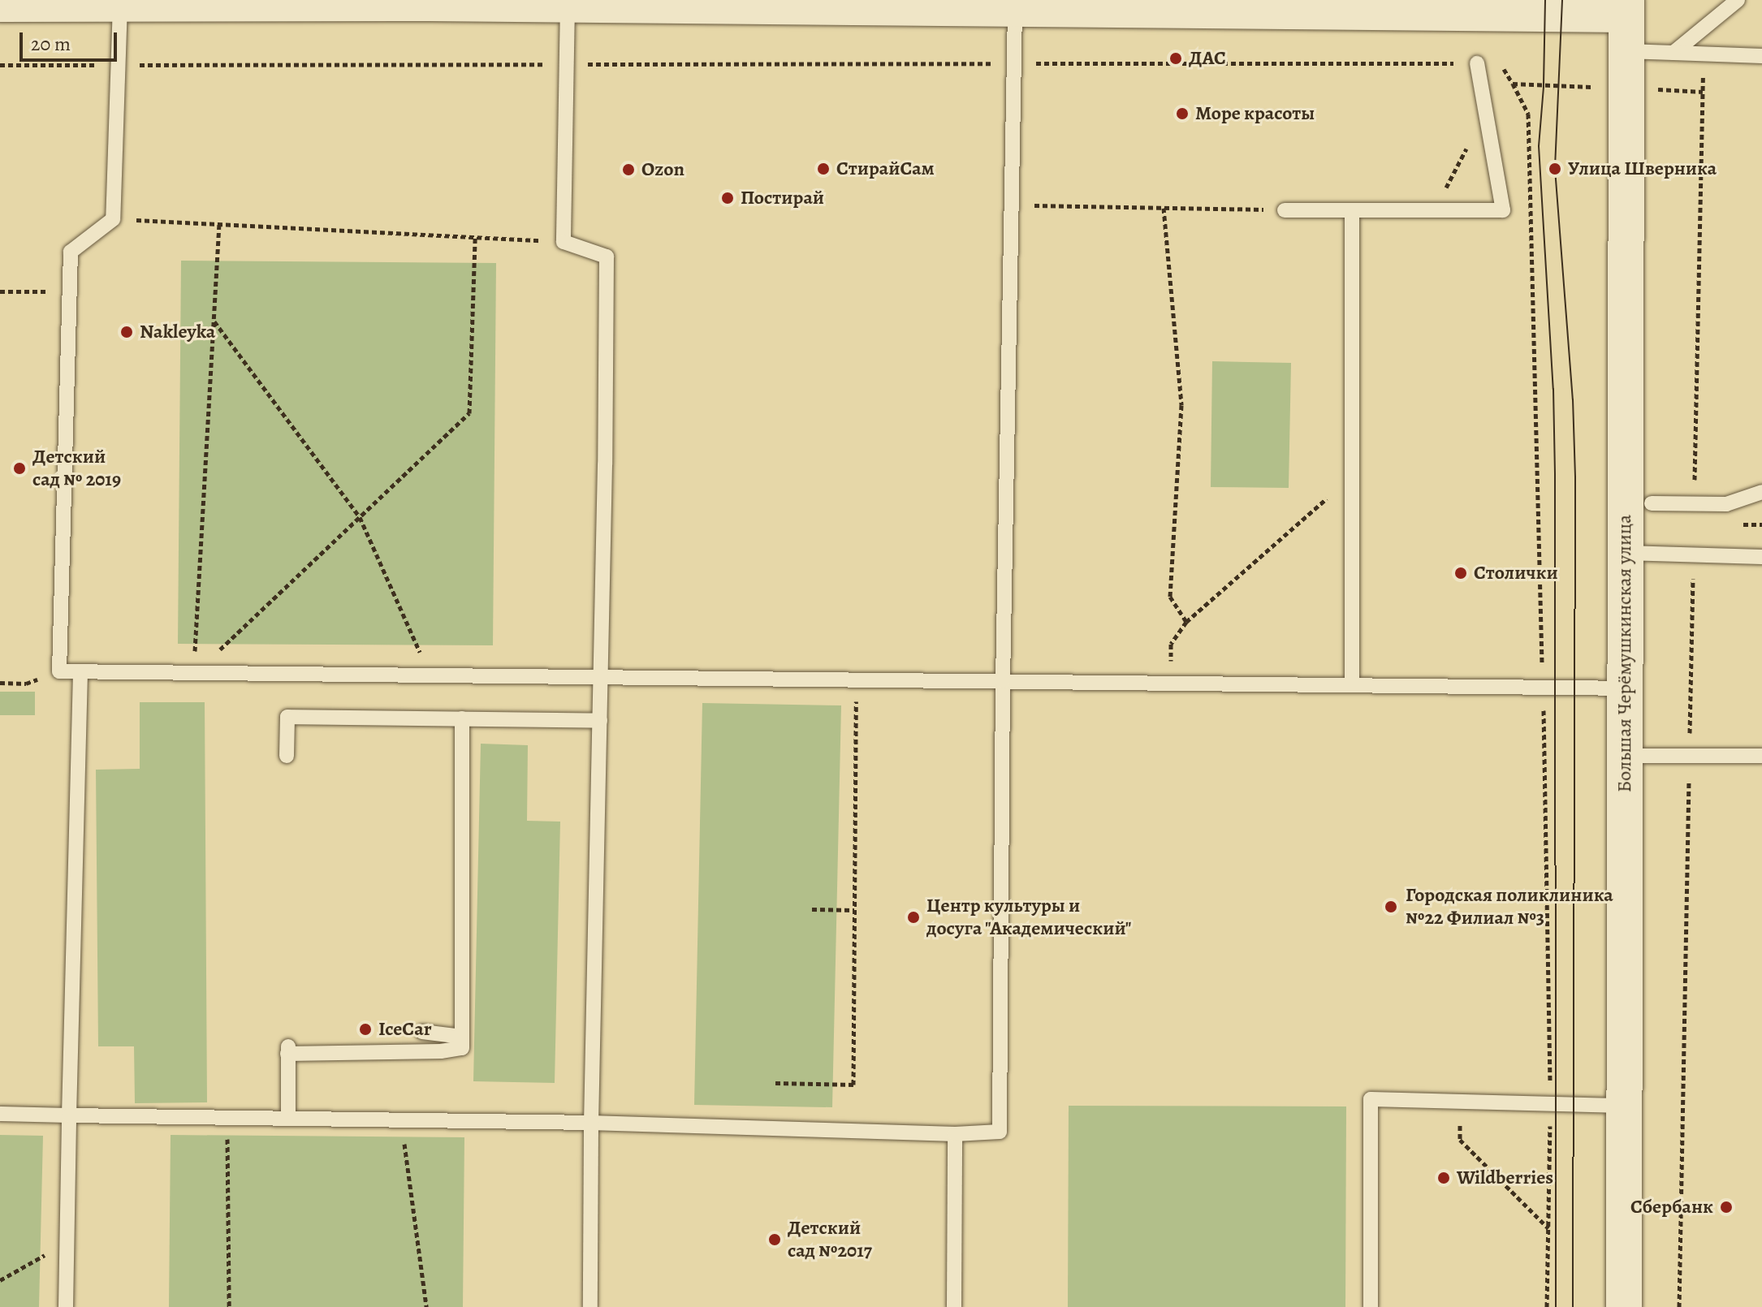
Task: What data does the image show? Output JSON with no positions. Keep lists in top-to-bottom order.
{
  "streets": {
    "street": ["Большая Черёмушкинская улица"]
  },
  "places": [
    "ДАС",
    "Море красоты",
    "СтирайСам",
    "Улица Шверника",
    "Ozon",
    "Постирай",
    "Nakleyka",
    "Детский сад № 2019",
    "Столички",
    "Городская поликлиника №22 Филиал №3",
    "Центр культуры и досуга \"Академический\"",
    "IceCar",
    "Wildberries",
    "Сбербанк",
    "Детский сад №2017"
  ],
  "scale_bar": "20 m"
}
